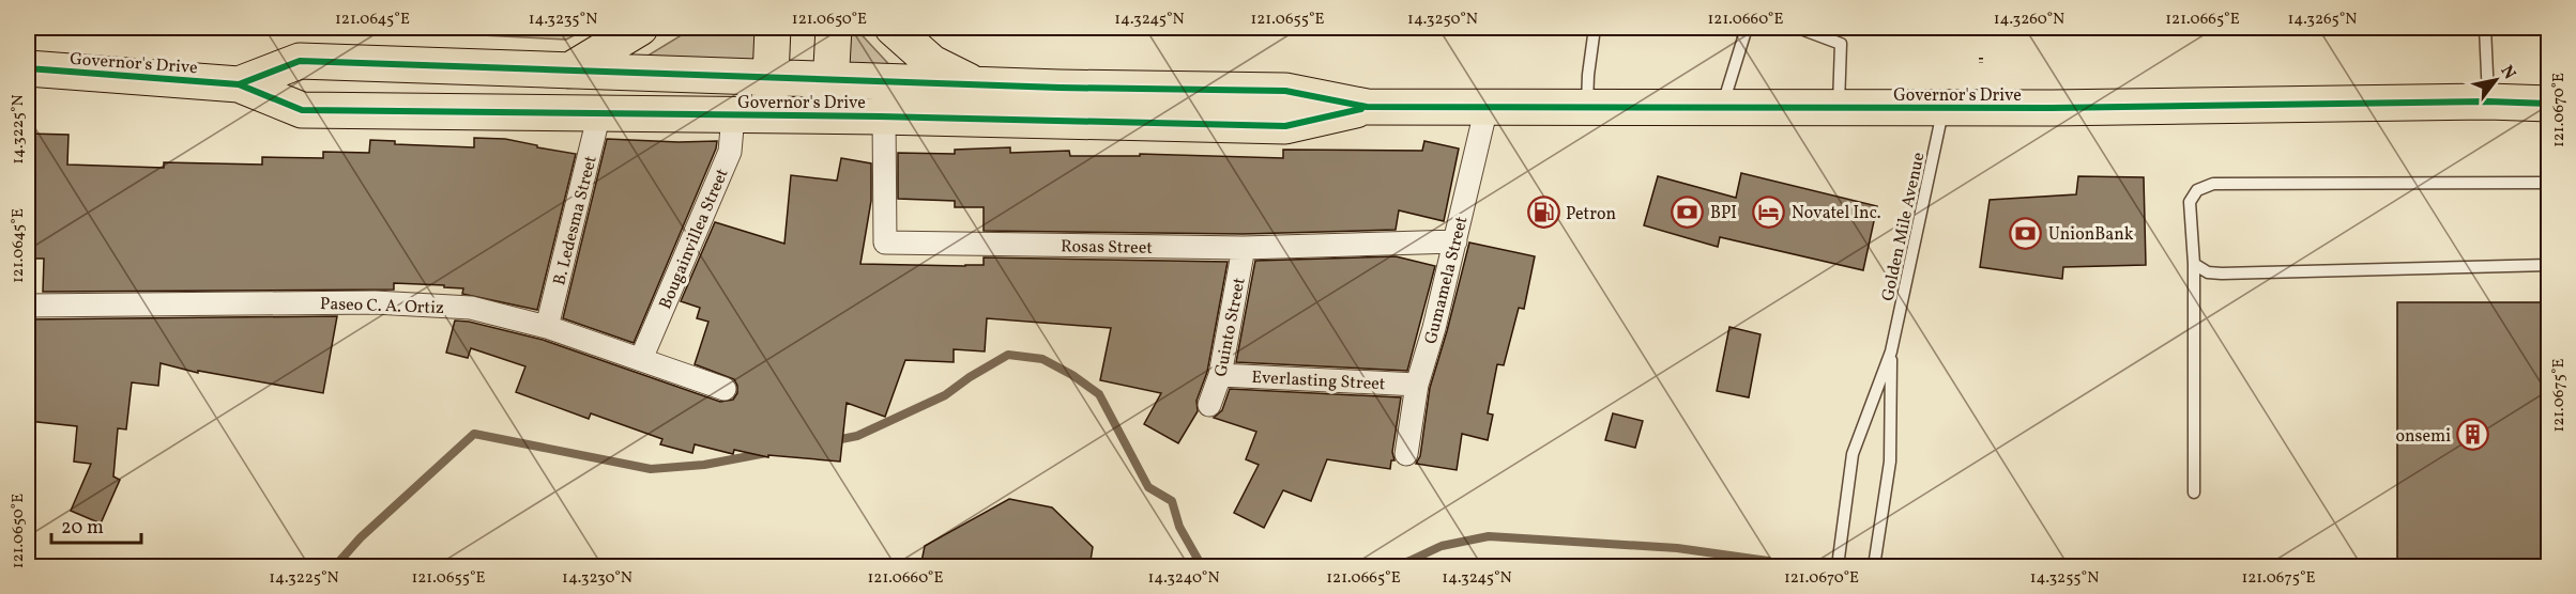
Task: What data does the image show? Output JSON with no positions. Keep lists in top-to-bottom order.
{
  "streets": {
    "highway": ["Governor's Drive"],
    "street": [
      "B. Ledesma Street",
      "Bougainvillea Street",
      "Rosas Street",
      "Gumamela Street",
      "Paseo C. A. Ortiz",
      "Guinto Street",
      "Everlasting Street"
    ],
    "lane": ["Golden Mile Avenue"]
  },
  "crossings": [
    ["Governor's Drive", "B. Ledesma Street"],
    ["Governor's Drive", "Golden Mile Avenue"],
    ["Governor's Drive", "Bougainvillea Street"],
    ["Governor's Drive", "Rosas Street"],
    ["Governor's Drive", "Gumamela Street"],
    ["B. Ledesma Street", "Paseo C. A. Ortiz"],
    ["Bougainvillea Street", "Paseo C. A. Ortiz"],
    ["Rosas Street", "Gumamela Street"],
    ["Rosas Street", "Guinto Street"],
    ["Gumamela Street", "Everlasting Street"],
    ["Guinto Street", "Everlasting Street"]
  ],
  "places": {
    "bank": ["BPI", "UnionBank"],
    "hotel": ["Novatel Inc."],
    "fuel station": ["Petron"],
    "building": ["onsemi"]
  },
  "scale_bar": "20 m",
  "north": "top right",
  "coordinates": [
    "121.0645°E",
    "14.3235°N",
    "121.0650°E",
    "14.3245°N",
    "121.0655°E",
    "14.3250°N",
    "121.0660°E",
    "14.3260°N",
    "121.0665°E",
    "14.3265°N",
    "121.0670°E",
    "14.3225°N",
    "121.0675°E",
    "14.3230°N",
    "14.3240°N",
    "14.3255°N"
  ]
}
